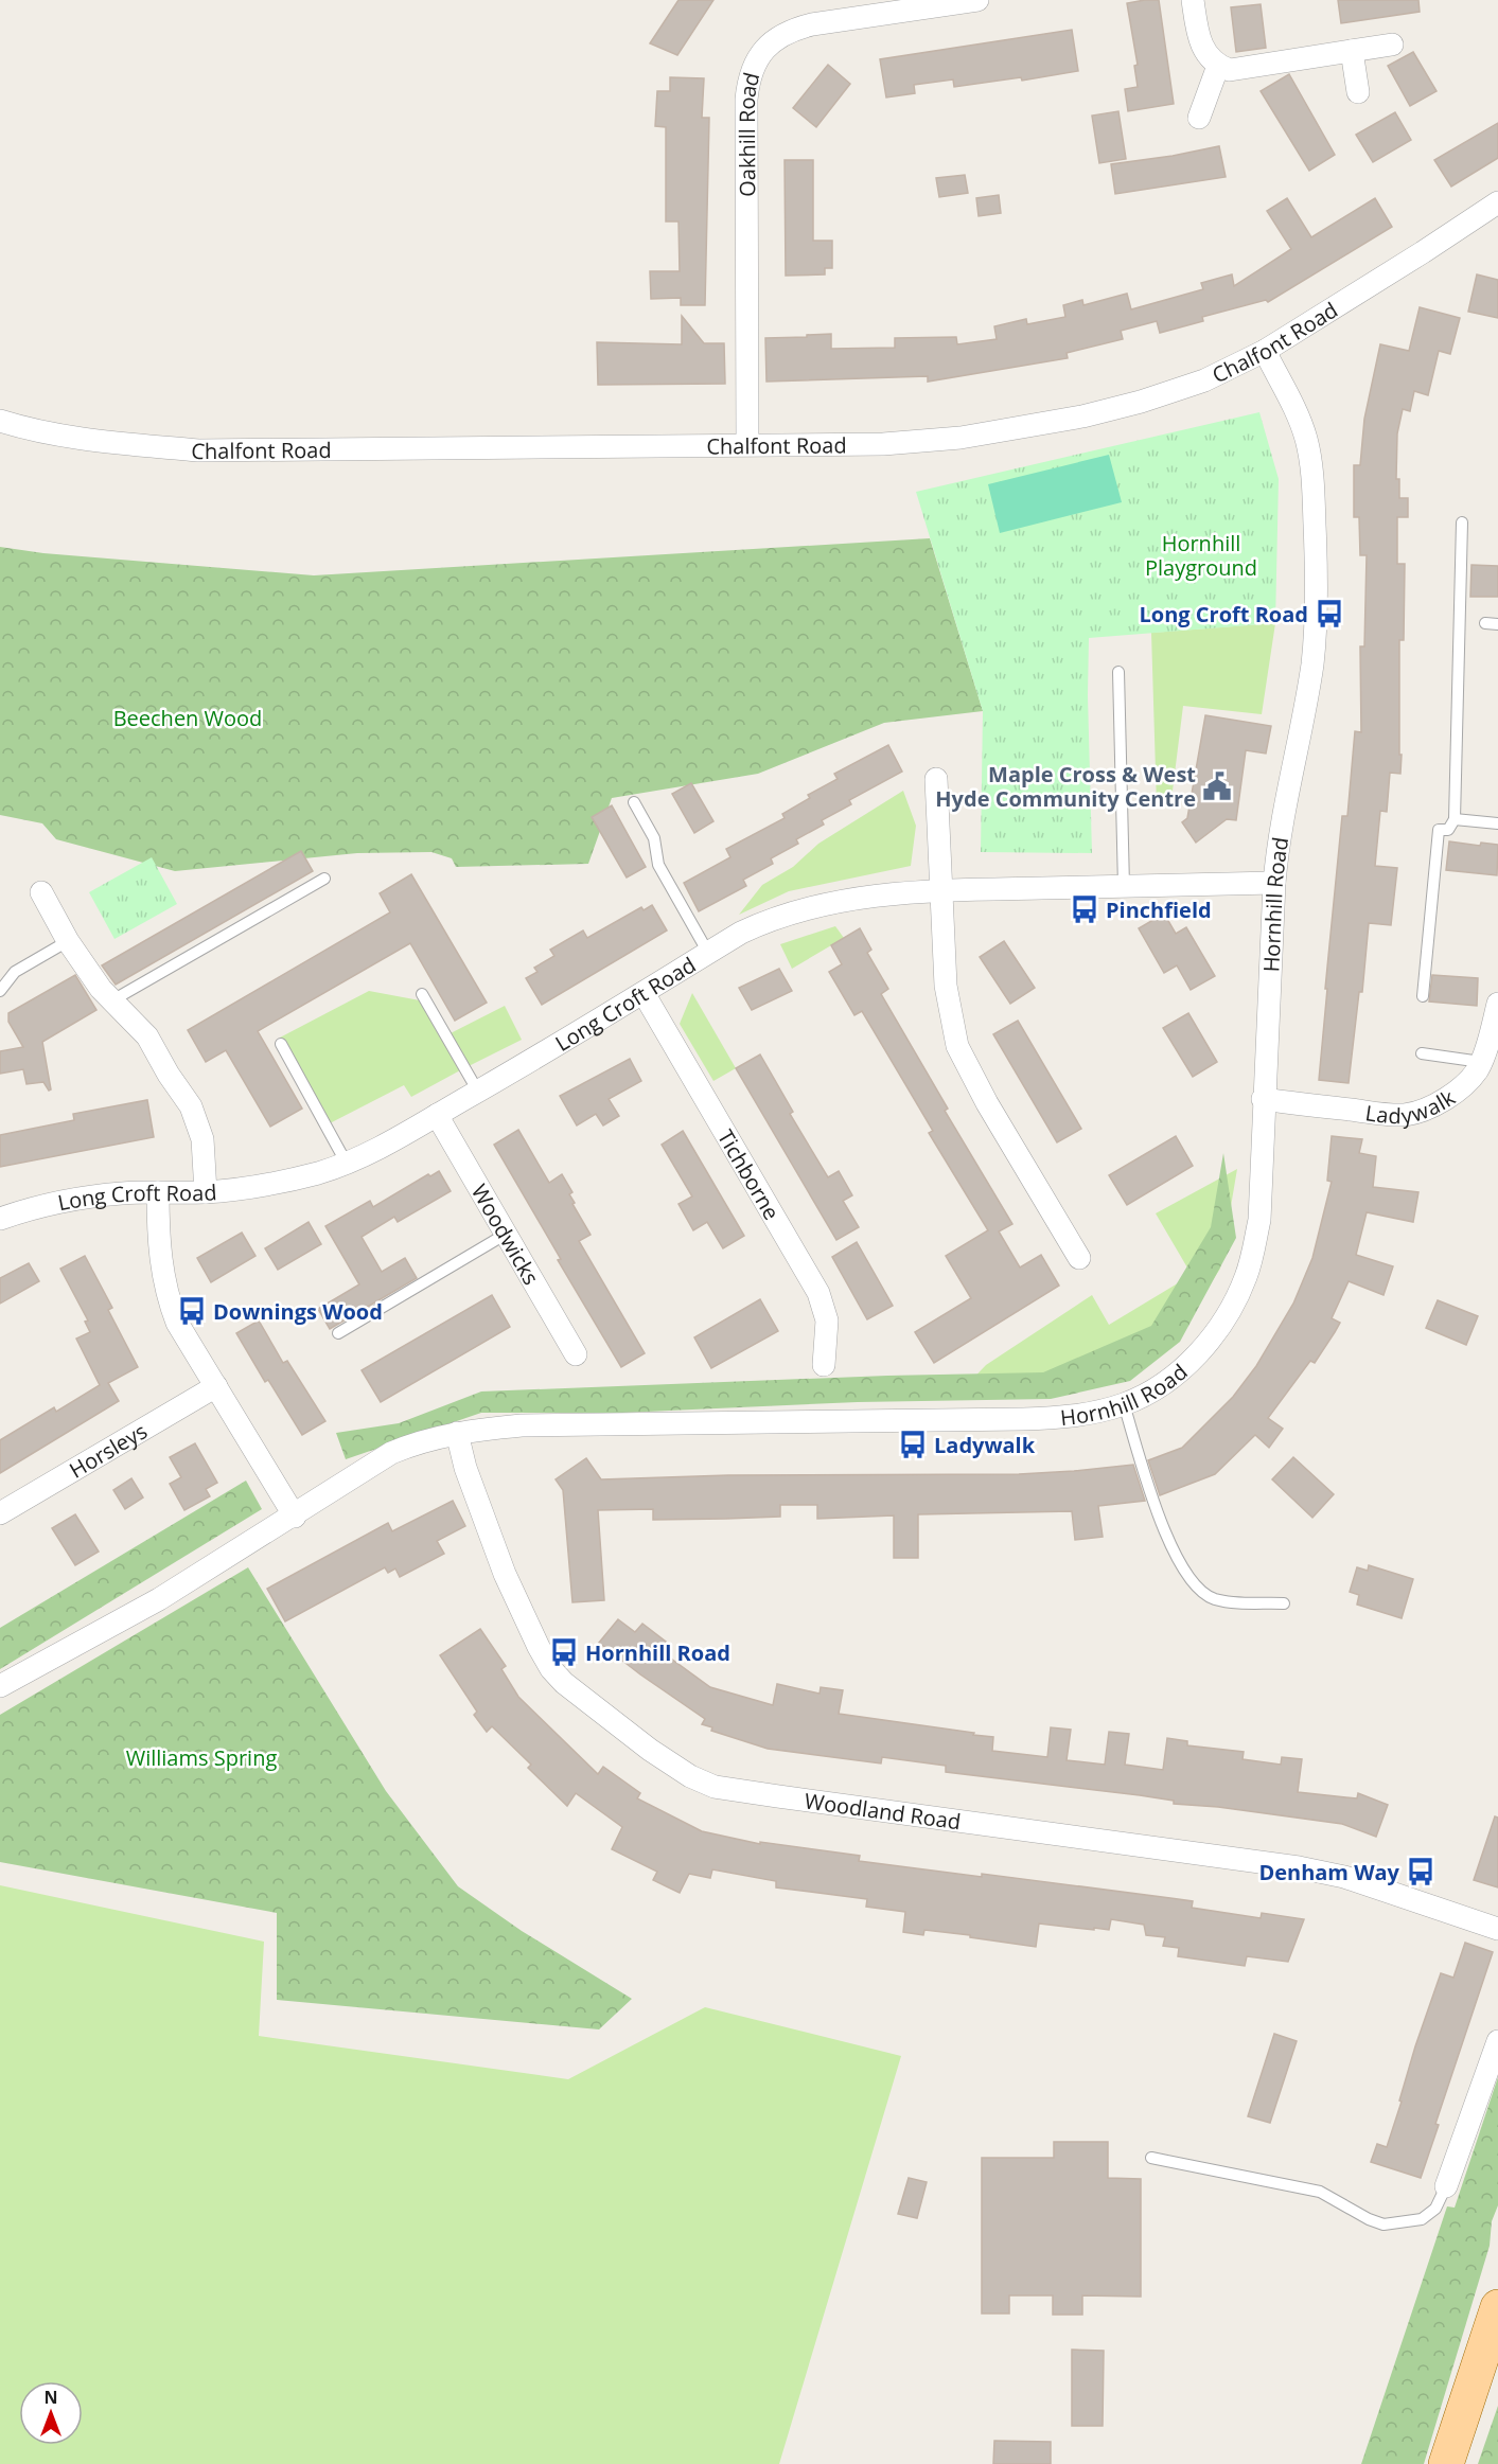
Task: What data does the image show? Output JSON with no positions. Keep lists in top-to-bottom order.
{
  "streets": {
    "street": [
      "Oakhill Road",
      "Chalfont Road",
      "Hornhill Road",
      "Long Croft Road",
      "Ladywalk",
      "Tichborne",
      "Woodwicks",
      "Horsleys",
      "Woodland Road"
    ]
  },
  "crossings": [
    ["Oakhill Road", "Chalfont Road"],
    ["Chalfont Road", "Hornhill Road"],
    ["Hornhill Road", "Long Croft Road"],
    ["Hornhill Road", "Ladywalk"],
    ["Hornhill Road", "Woodland Road"],
    ["Long Croft Road", "Tichborne"],
    ["Long Croft Road", "Woodwicks"]
  ],
  "parks": ["Hornhill Playground", "Beechen Wood", "Williams Spring"],
  "places": {
    "bus stop": [
      "Long Croft Road",
      "Pinchfield",
      "Downings Wood",
      "Ladywalk",
      "Hornhill Road",
      "Denham Way"
    ],
    "public building": ["Maple Cross & West Hyde Community Centre"]
  },
  "north": "top"
}
